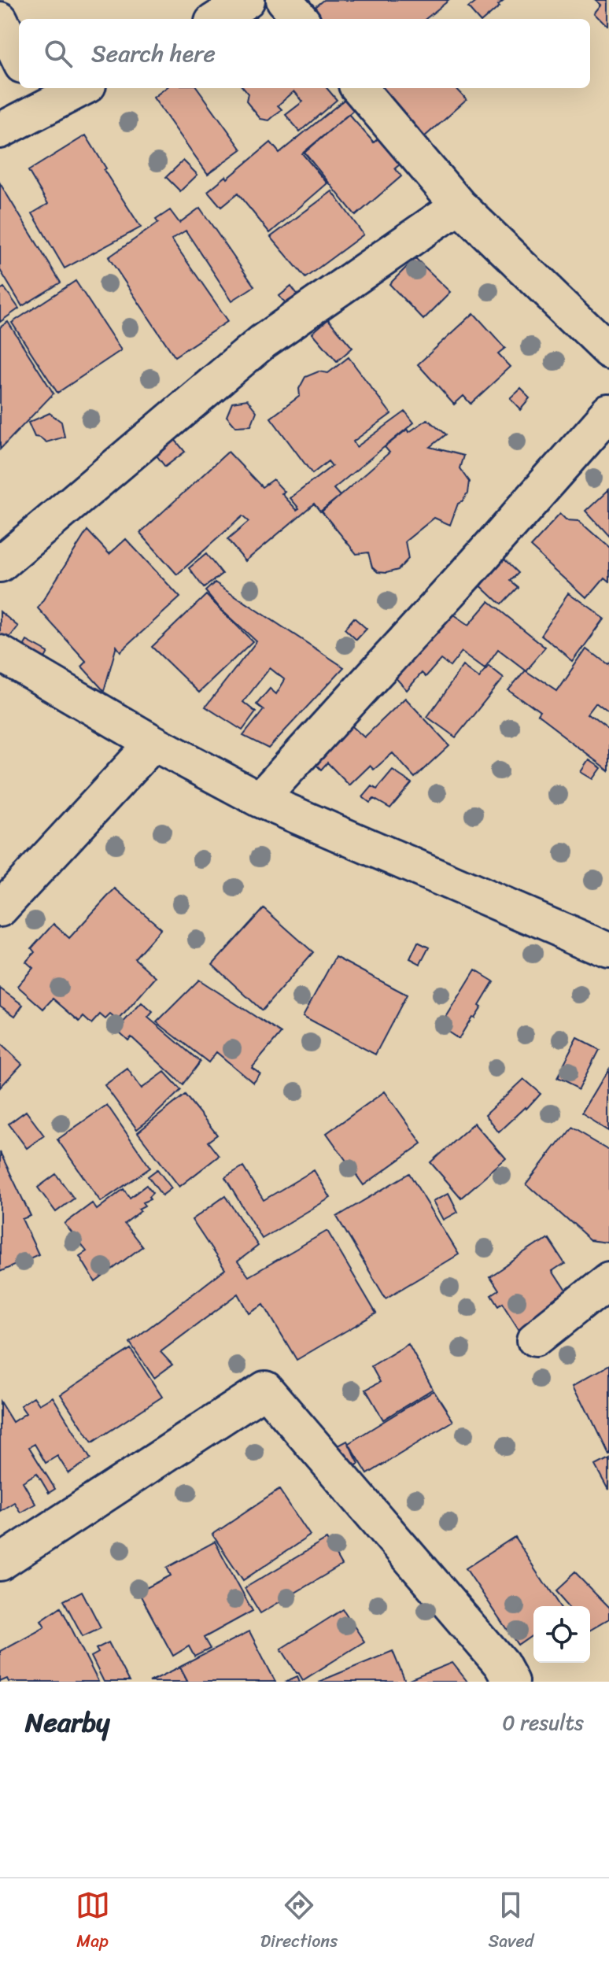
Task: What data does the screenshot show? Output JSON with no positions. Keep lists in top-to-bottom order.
{
  "page": {
    "search": "Search here",
    "heading": ["Nearby", "0 results"],
    "nav": ["Map", "Directions", "Saved"]
  }
}
